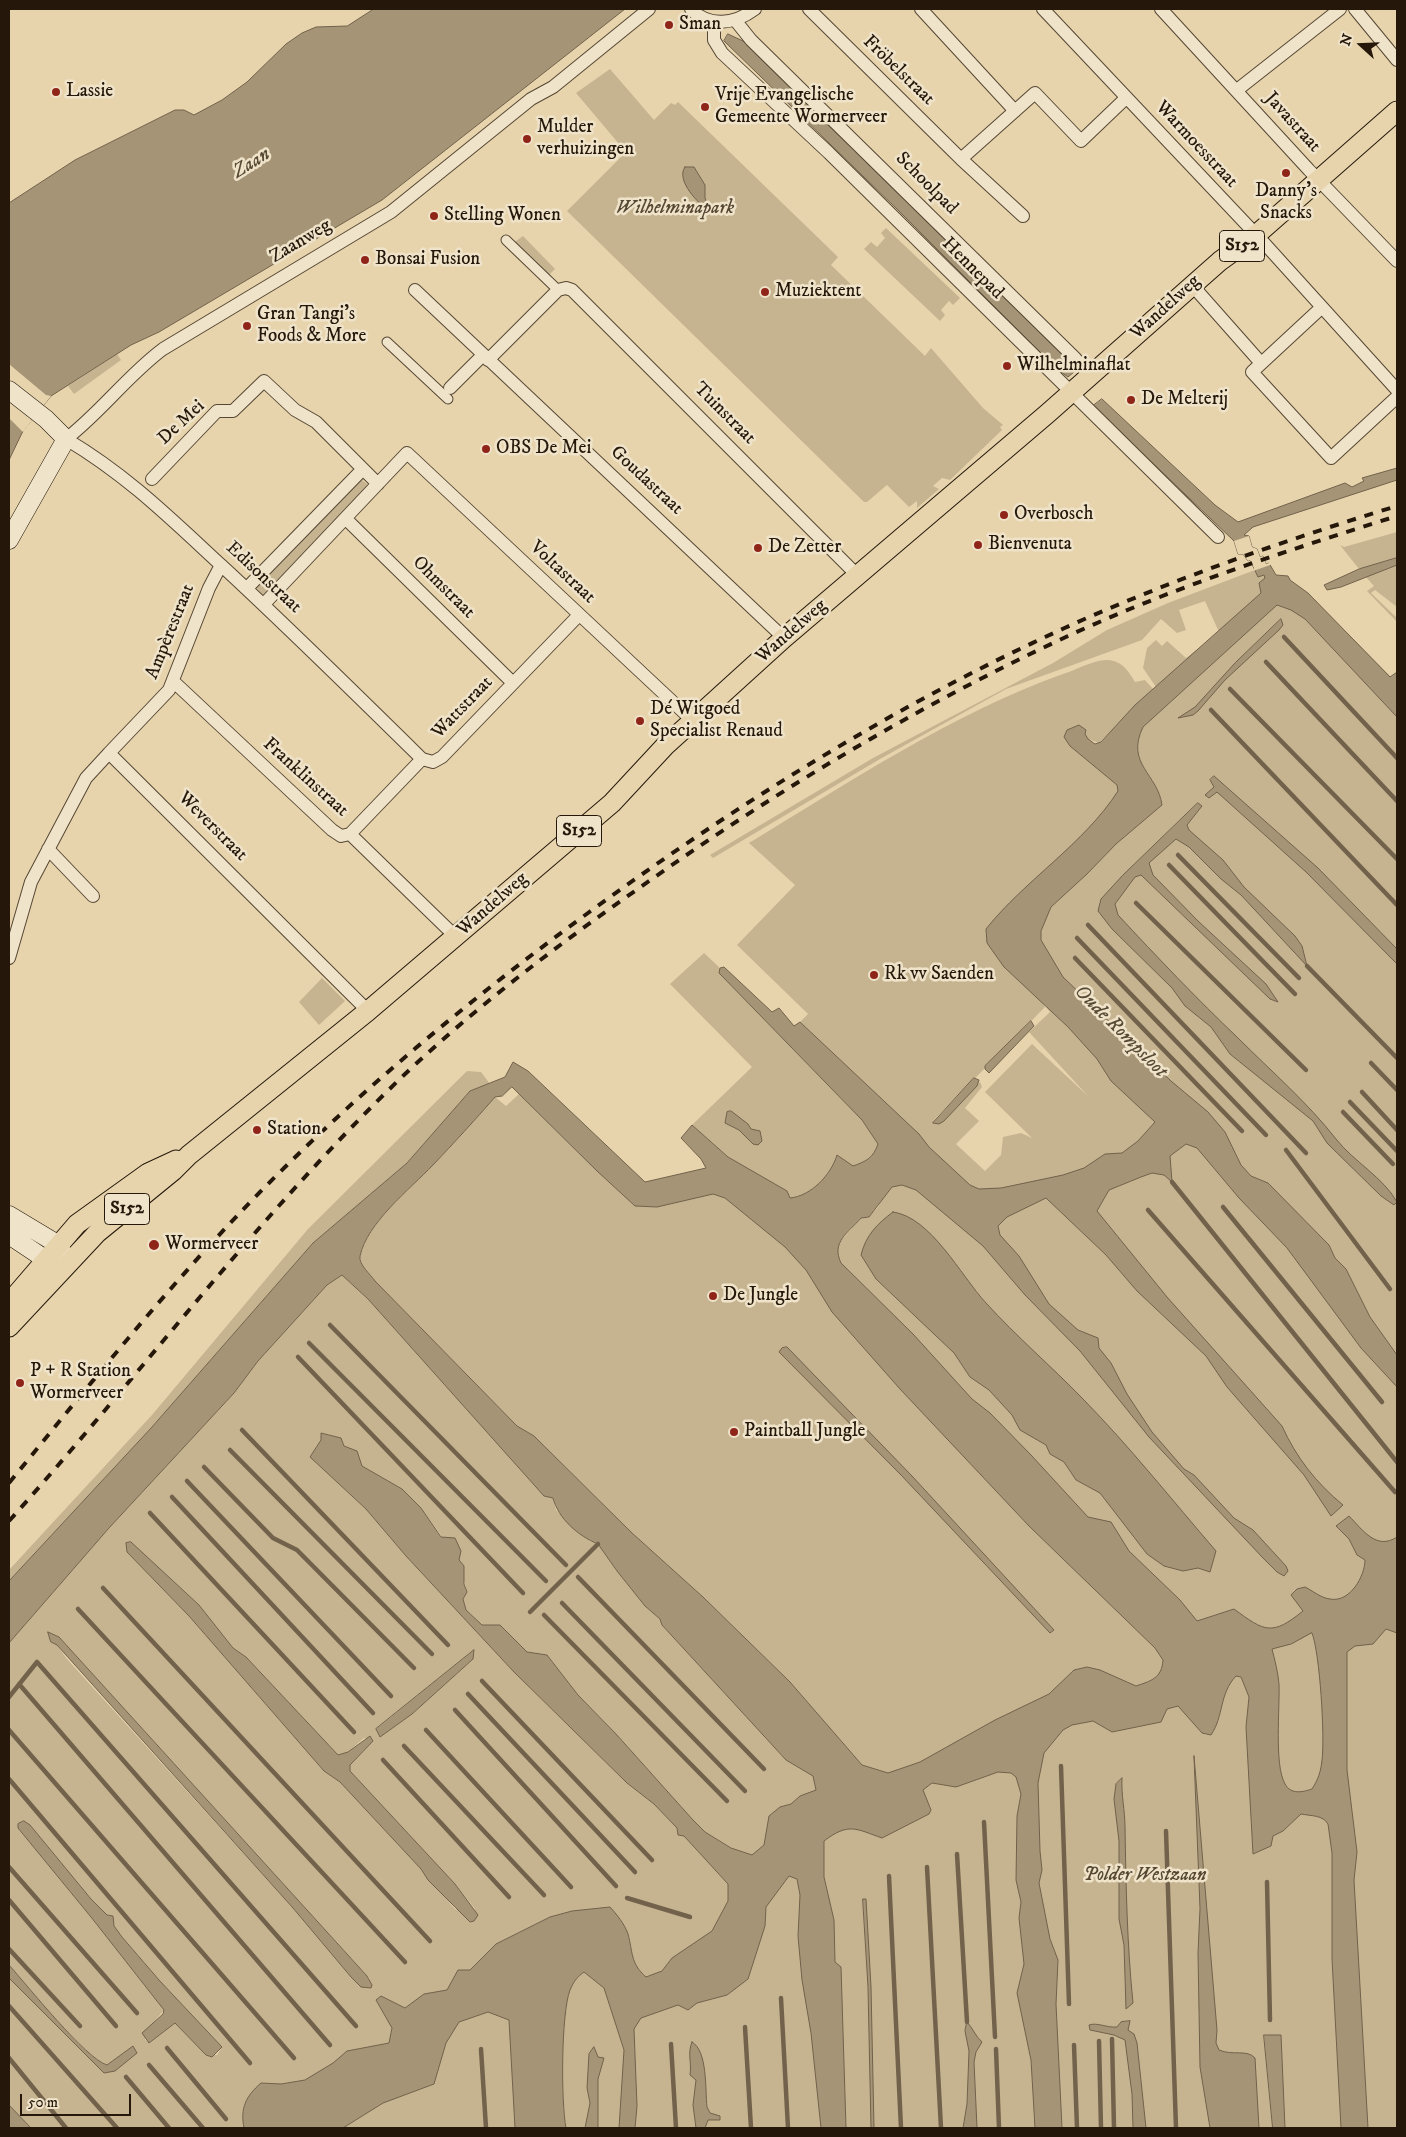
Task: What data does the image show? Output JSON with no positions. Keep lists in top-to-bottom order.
{
  "streets": {
    "main road": ["Zaanweg", "S152", "Wandelweg"],
    "street": [
      "Fröbelstraat",
      "Javastraat",
      "Warmoesstraat",
      "Schoolpad",
      "Hennepad",
      "Tuinstraat",
      "De Mei",
      "Goudastraat",
      "Voltastraat",
      "Edisonstraat",
      "Ohmstraat",
      "Ampèrestraat",
      "Wattstraat",
      "Franklinstraat",
      "Weverstraat"
    ]
  },
  "crossings": [
    ["Javastraat", "Wandelweg"],
    ["Warmoesstraat", "Wandelweg"],
    ["Schoolpad", "Hennepad"],
    ["Schoolpad", "Wandelweg"],
    ["Zaanweg", "Edisonstraat"],
    ["S152", "Wandelweg"],
    ["Hennepad", "Wandelweg"],
    ["Wandelweg", "Tuinstraat"],
    ["Wandelweg", "Goudastraat"],
    ["Wandelweg", "Voltastraat"],
    ["Wandelweg", "Franklinstraat"],
    ["Wandelweg", "Weverstraat"],
    ["Voltastraat", "Wattstraat"],
    ["Edisonstraat", "Ampèrestraat"],
    ["Edisonstraat", "Wattstraat"],
    ["Ohmstraat", "Wattstraat"],
    ["Ampèrestraat", "Franklinstraat"],
    ["Ampèrestraat", "Weverstraat"],
    ["Wattstraat", "Franklinstraat"]
  ],
  "water": ["Zaan", "Oude Rompsloot"],
  "parks": ["Wilhelminapark", "Polder Westzaan"],
  "places": [
    "Sman",
    "Lassie",
    "Vrije Evangelische Gemeente Wormerveer",
    "Mulder verhuizingen",
    "Danny's Snacks",
    "Stelling Wonen",
    "Bonsai Fusion",
    "Muziektent",
    "Gran Tangi's Foods & More",
    "Wilhelminaflat",
    "De Melterij",
    "OBS De Mei",
    "Overbosch",
    "Bienvenuta",
    "De Zetter",
    "Dé Witgoed Specialist Renaud",
    "Rk vv Saenden",
    "Station",
    "Wormerveer",
    "De Jungle",
    "P + R Station Wormerveer",
    "Paintball Jungle"
  ],
  "scale_bar": "50 m",
  "north": "left"
}
